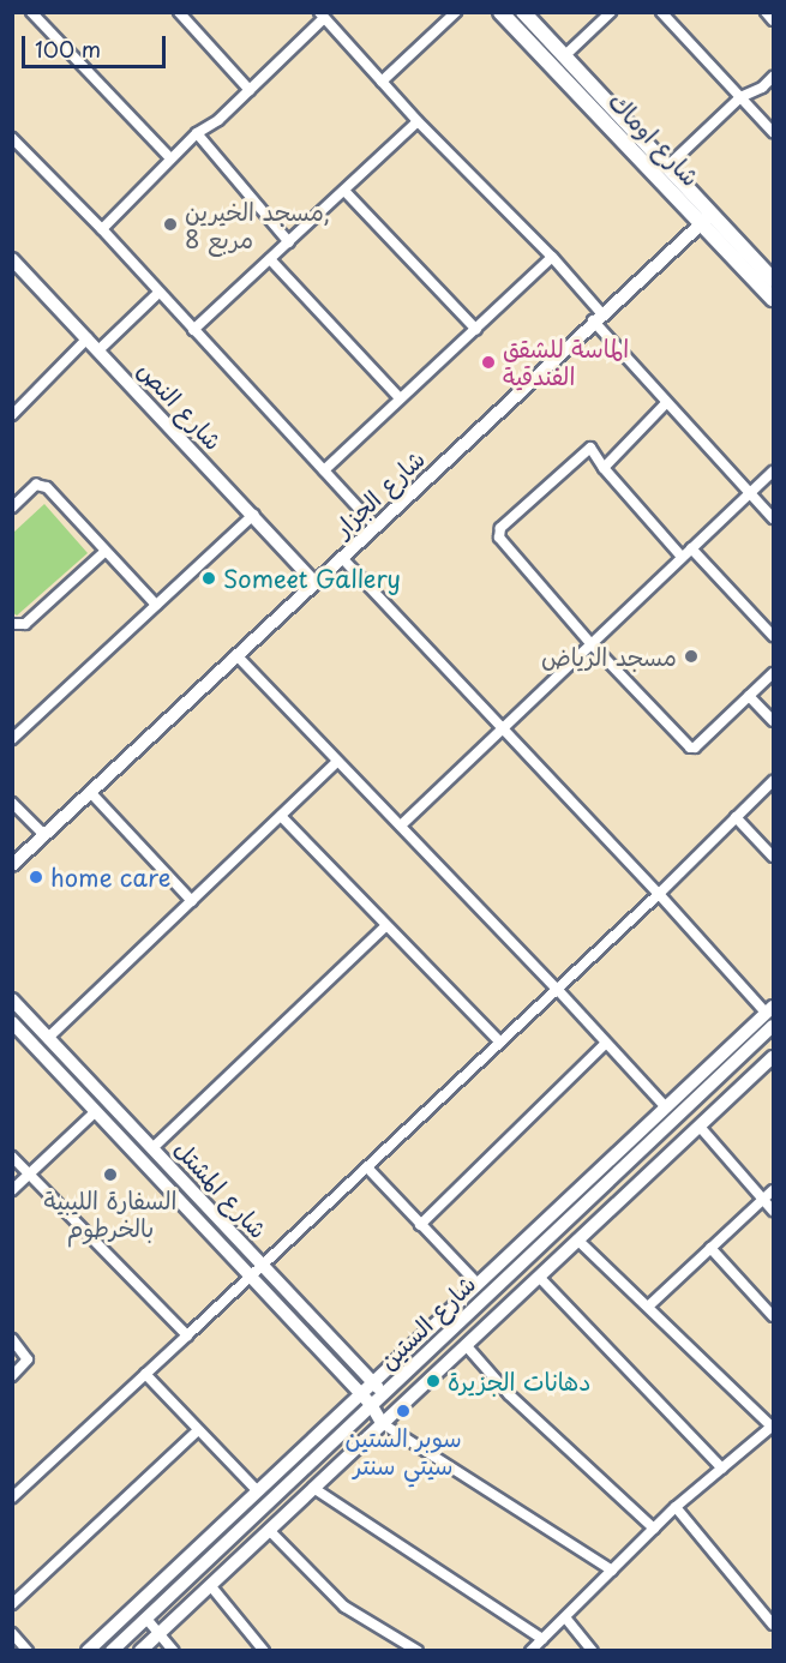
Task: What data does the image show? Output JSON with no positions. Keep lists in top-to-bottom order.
{
  "streets": {
    "main road": [
      "شارع اوماك",
      "شارع النص",
      "شارع الجزار",
      "شارع المشتل",
      "شارع الستين"
    ]
  },
  "crossings": [
    ["شارع اوماك", "شارع الجزار"],
    ["شارع النص", "شارع الجزار"],
    ["شارع المشتل", "شارع الستين"]
  ],
  "places": [
    "مسجد الخيرين, مربع 8",
    "الماسة للشقق الفندقية",
    "Someet Gallery",
    "مسجد الرياض",
    "home care",
    "السفارة الليبية بالخرطوم",
    "دهانات الجزيرة",
    "سوبر الستين سيتي سنتر"
  ],
  "scale_bar": "100 m"
}
